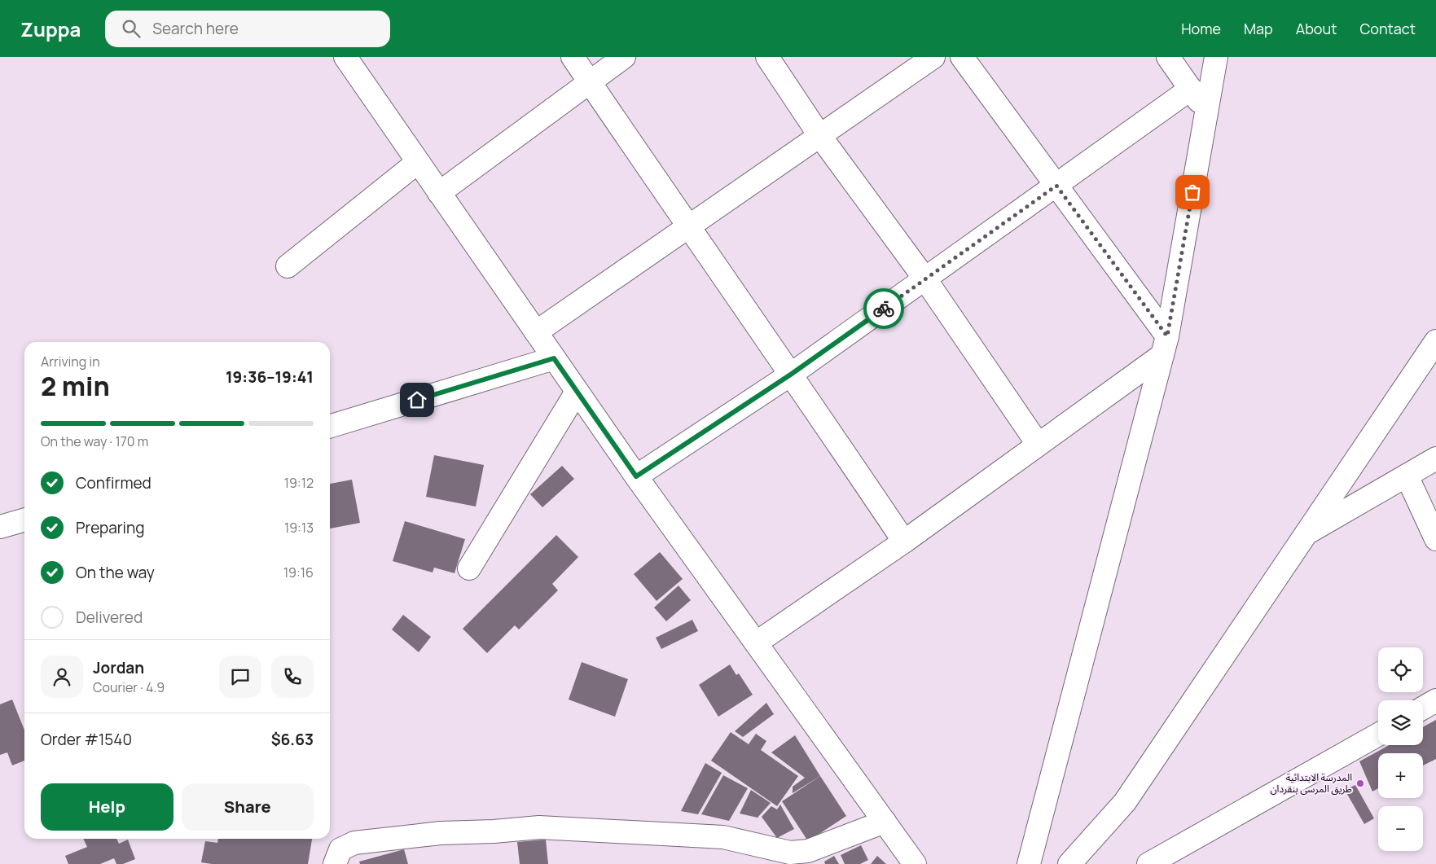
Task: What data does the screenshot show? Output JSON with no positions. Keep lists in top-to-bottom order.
{
  "places": ["المدرسة الابتدائية طريق المرسى بنقردان"],
  "page": {
    "header": "Zuppa",
    "search": "Search here",
    "nav": [
      "Home",
      "Map",
      "About",
      "Contact"
    ],
    "heading": ["2 min", "Arriving in", "19:36–19:41"],
    "panel": [
      "Jordan",
      "Courier · 4.9",
      "Order #1540",
      "$6.63"
    ],
    "bar": "On the way · 170 m",
    "list": [
      ["Confirmed", "19:12"],
      ["Preparing", "19:13"],
      ["On the way", "19:16"],
      "Delivered"
    ],
    "map_buttons": ["+", "−"],
    "buttons": ["Help", "Share"]
  }
}
